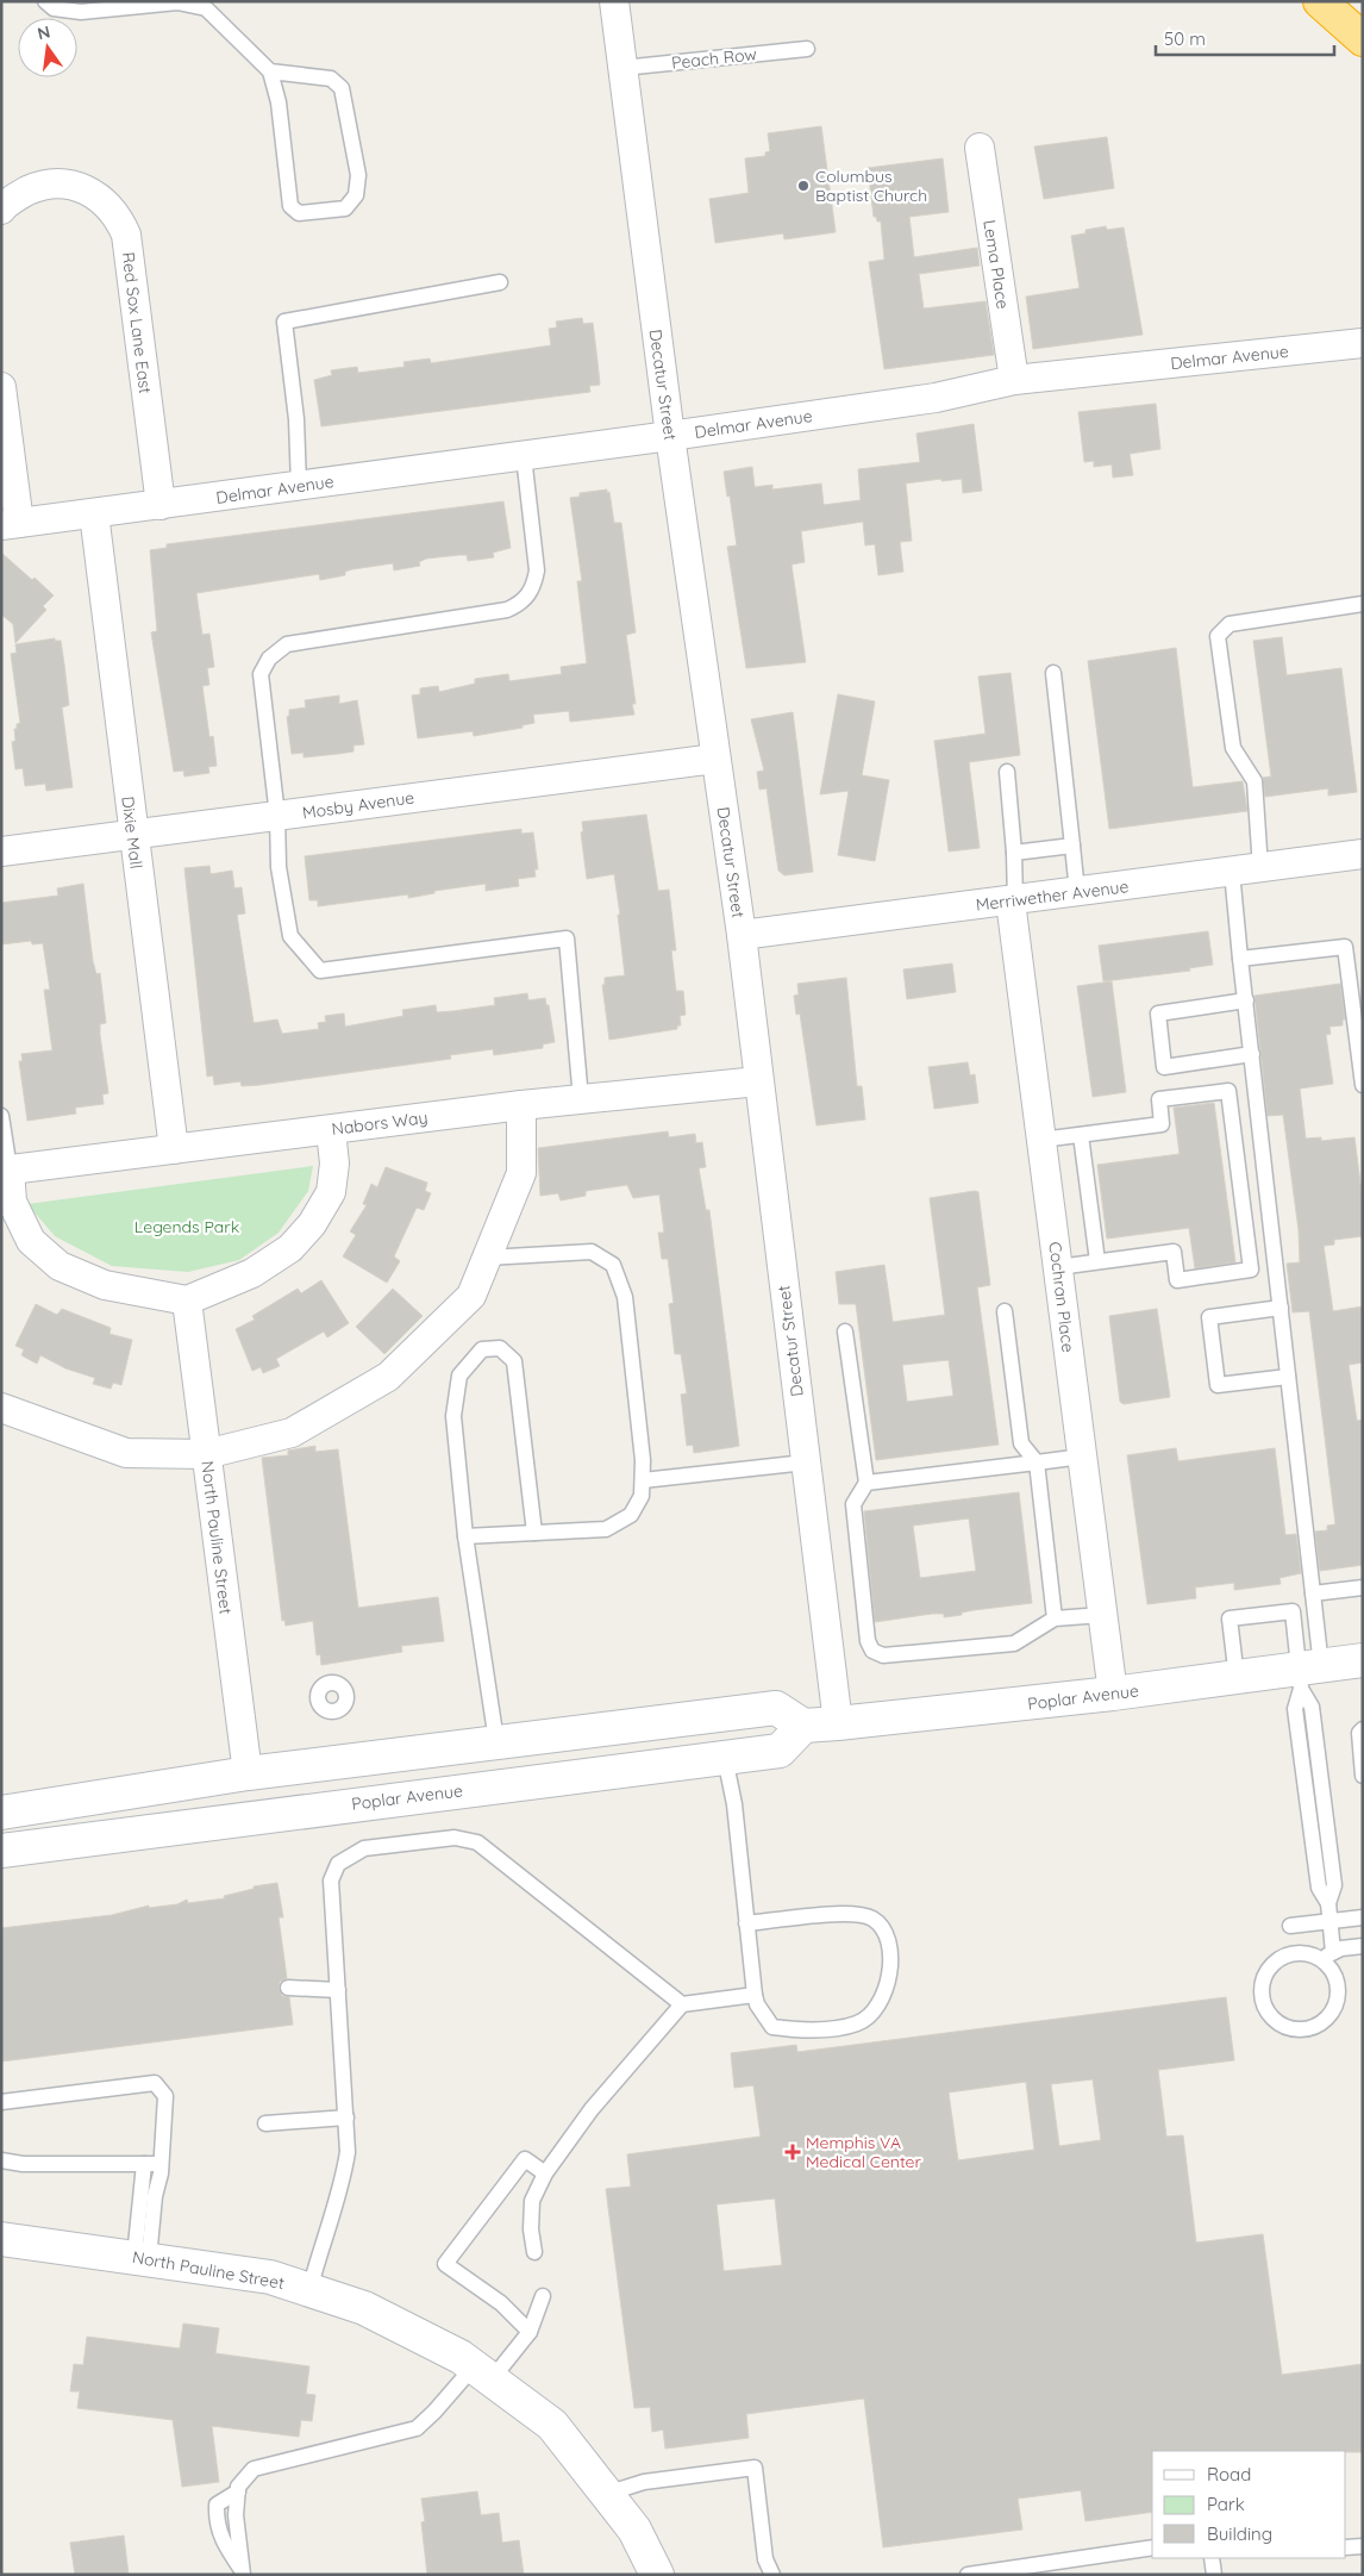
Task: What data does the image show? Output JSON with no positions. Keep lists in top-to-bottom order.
{
  "streets": {
    "main road": ["North Pauline Street", "Poplar Avenue"],
    "street": [
      "Lema Place",
      "Red Sox Lane East",
      "Delmar Avenue",
      "Decatur Street",
      "Mosby Avenue",
      "Dixie Mall",
      "Merriwether Avenue",
      "Nabors Way",
      "Cochran Place"
    ],
    "lane": ["Peach Row"]
  },
  "crossings": [
    ["Peach Row", "Decatur Street"],
    ["Lema Place", "Delmar Avenue"],
    ["Red Sox Lane East", "Delmar Avenue"],
    ["Delmar Avenue", "Decatur Street"],
    ["Delmar Avenue", "Dixie Mall"],
    ["Decatur Street", "Mosby Avenue"],
    ["Decatur Street", "Merriwether Avenue"],
    ["Decatur Street", "Nabors Way"],
    ["Decatur Street", "Poplar Avenue"],
    ["Mosby Avenue", "Dixie Mall"],
    ["Dixie Mall", "Nabors Way"],
    ["Merriwether Avenue", "Cochran Place"],
    ["Cochran Place", "Poplar Avenue"]
  ],
  "parks": ["Legends Park"],
  "places": {
    "other": ["Columbus Baptist Church"],
    "health": ["Memphis VA Medical Center"]
  },
  "legend": ["Road", "Park", "Building"],
  "scale_bar": "50 m",
  "north": "top"
}
